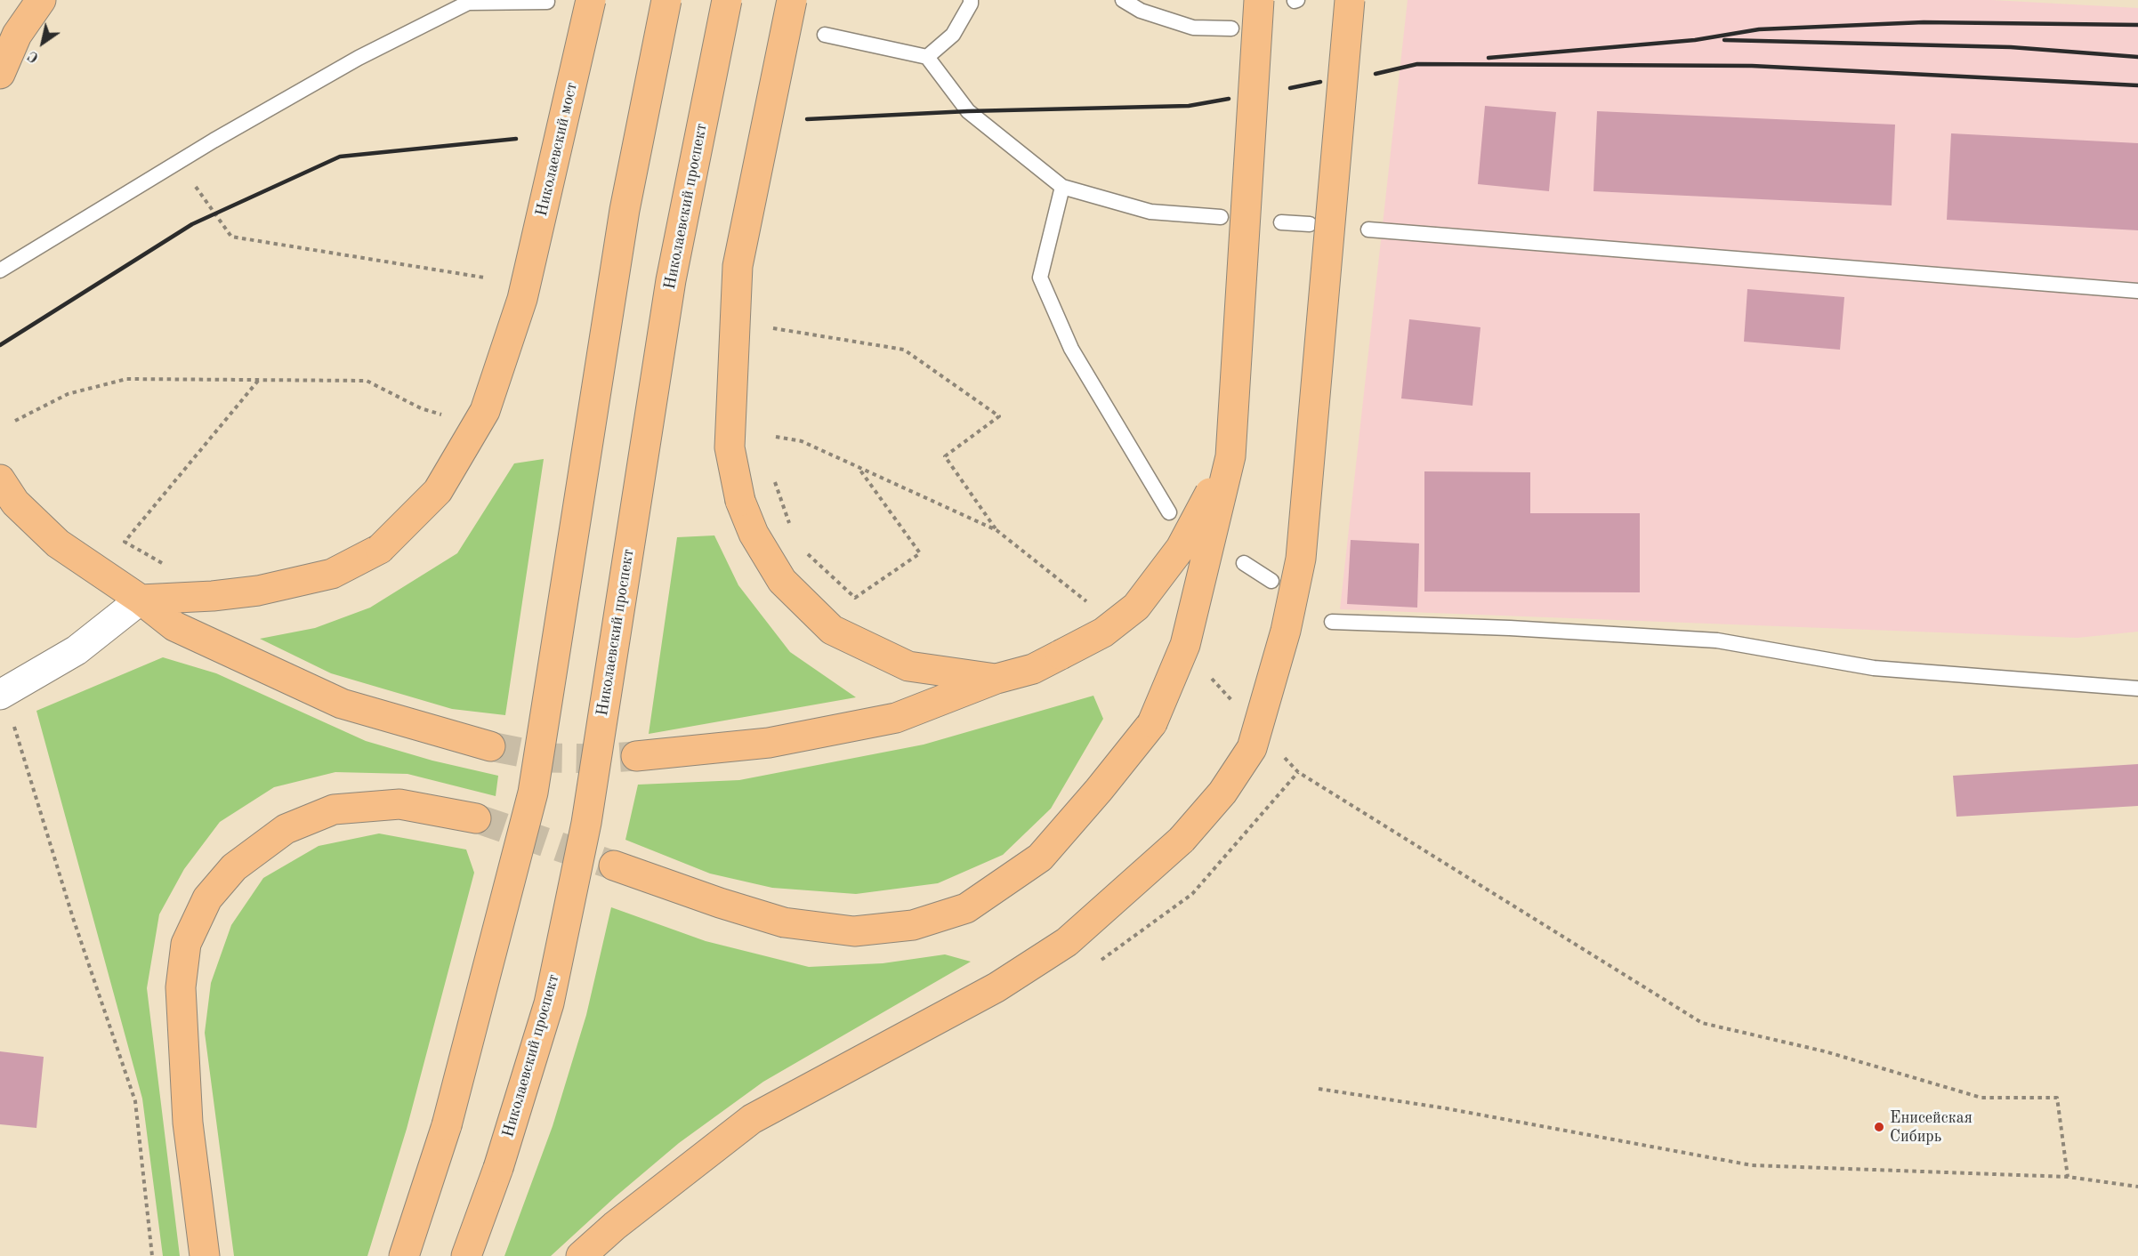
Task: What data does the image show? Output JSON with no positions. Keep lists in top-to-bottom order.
{
  "streets": {
    "main road": ["Николаевский мост", "Николаевский проспект"]
  },
  "places": ["Енисейская Сибирь"],
  "north": "bottom left"
}
